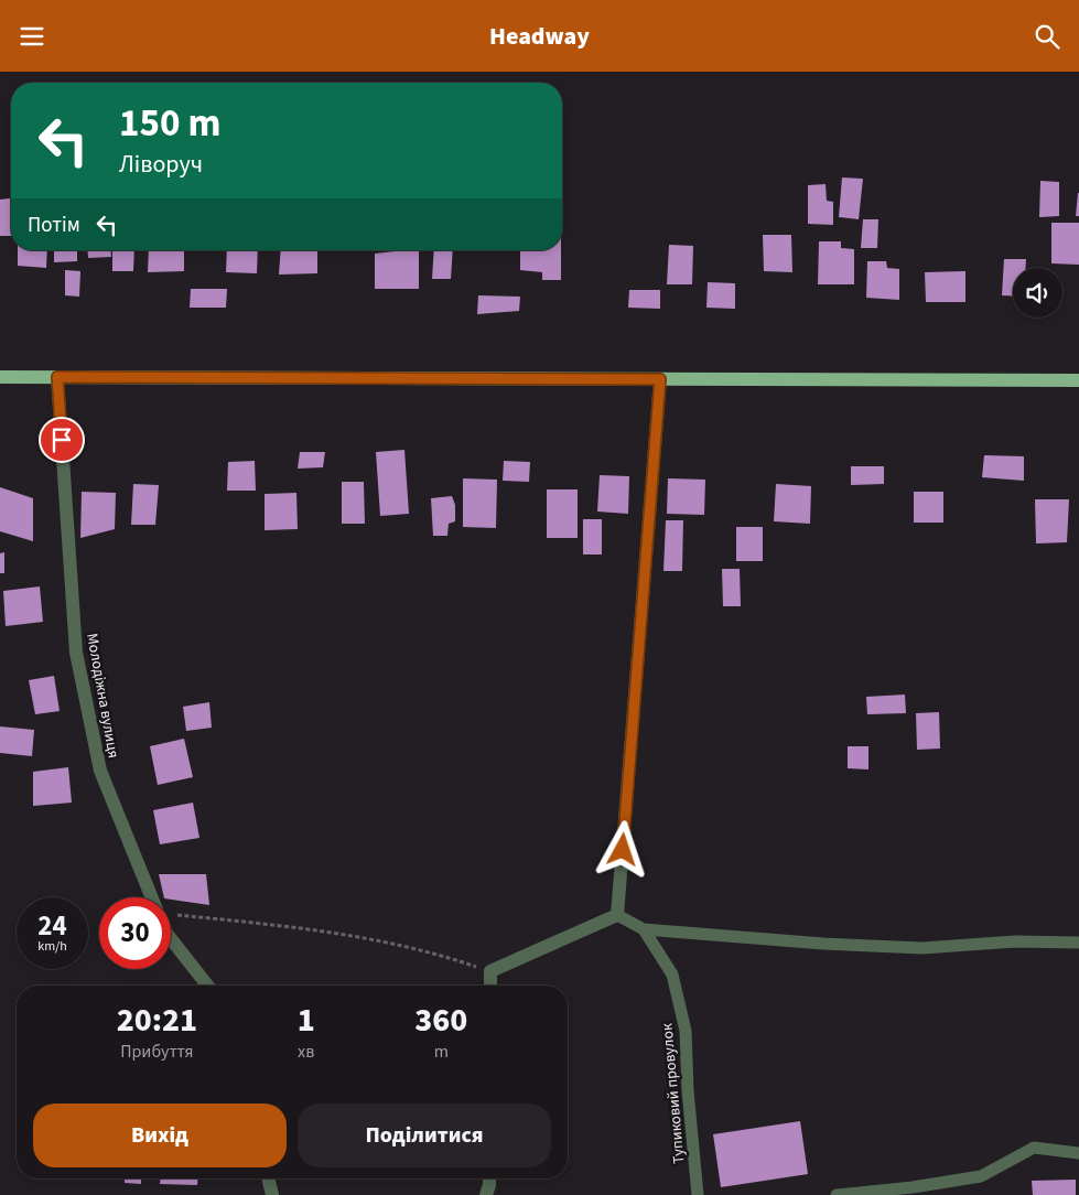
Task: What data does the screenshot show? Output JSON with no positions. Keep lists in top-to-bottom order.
{
  "streets": {
    "street": ["Молодіжна вулиця"],
    "lane": ["Тупиковий провулок"]
  },
  "page": {
    "header": "Headway",
    "turn": ["150 m", "Ліворуч"],
    "then": "Потім",
    "speed": "24 km/h",
    "limit": "30",
    "eta": [
      "20:21",
      "Прибуття",
      "1",
      "хв",
      "360",
      "m"
    ],
    "buttons": ["Вихід", "Поділитися"]
  }
}
